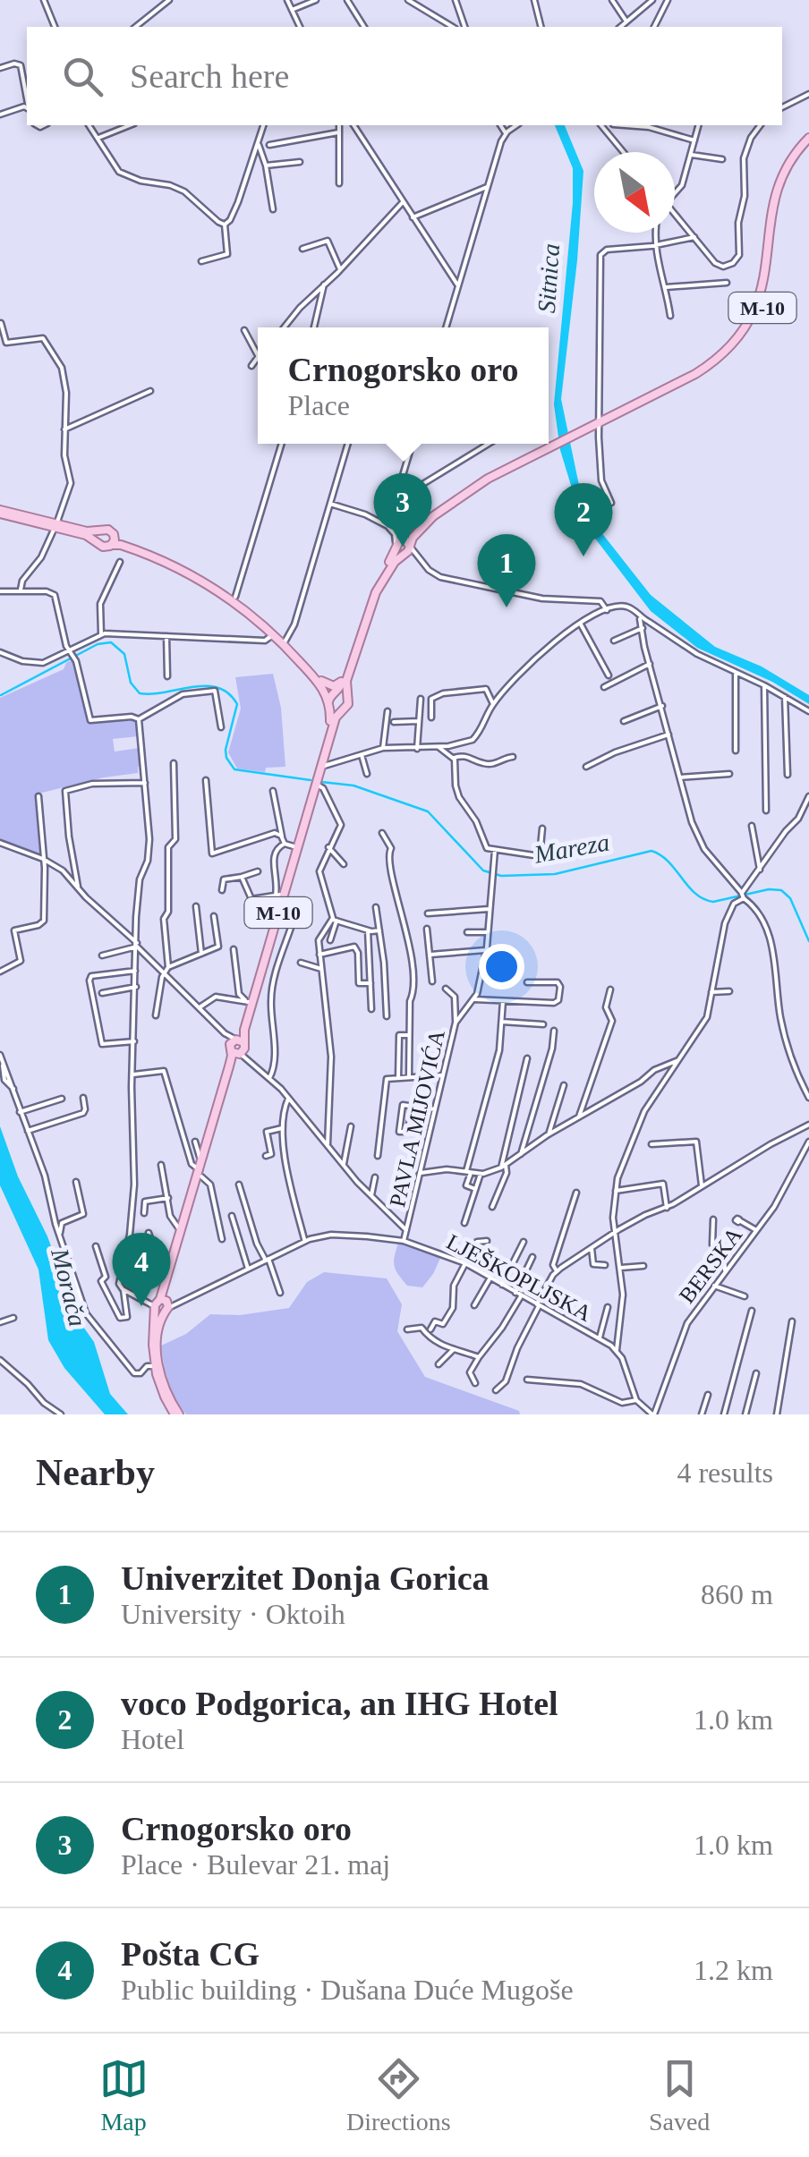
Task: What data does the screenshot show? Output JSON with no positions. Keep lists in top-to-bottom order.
{
  "streets": {
    "main road": ["M-10"],
    "street": ["PAVLA MIJOVIĆA", "BERSKA", "LJEŠKOPLJSKA"]
  },
  "crossings": [
    ["M-10", "LJEŠKOPLJSKA"],
    ["PAVLA MIJOVIĆA", "LJEŠKOPLJSKA"]
  ],
  "water": ["Sitnica", "Mareza", "Morača"],
  "north": "bottom right",
  "page": {
    "search": "Search here",
    "popup": ["Crnogorsko oro", "Place"],
    "pins": [
      "3",
      "2",
      "1",
      "4"
    ],
    "heading": ["Nearby", "4 results"],
    "list": [
      {
        "mark": "1",
        "name": "Univerzitet Donja Gorica",
        "note": "University · Oktoih",
        "value": "860 m"
      },
      {
        "mark": "2",
        "name": "voco Podgorica, an IHG Hotel",
        "note": "Hotel",
        "value": "1.0 km"
      },
      {
        "mark": "3",
        "name": "Crnogorsko oro",
        "note": "Place · Bulevar 21. maj",
        "value": "1.0 km"
      },
      {
        "mark": "4",
        "name": "Pošta CG",
        "note": "Public building · Dušana Duće Mugoše",
        "value": "1.2 km"
      }
    ],
    "nav": ["Map", "Directions", "Saved"]
  }
}
